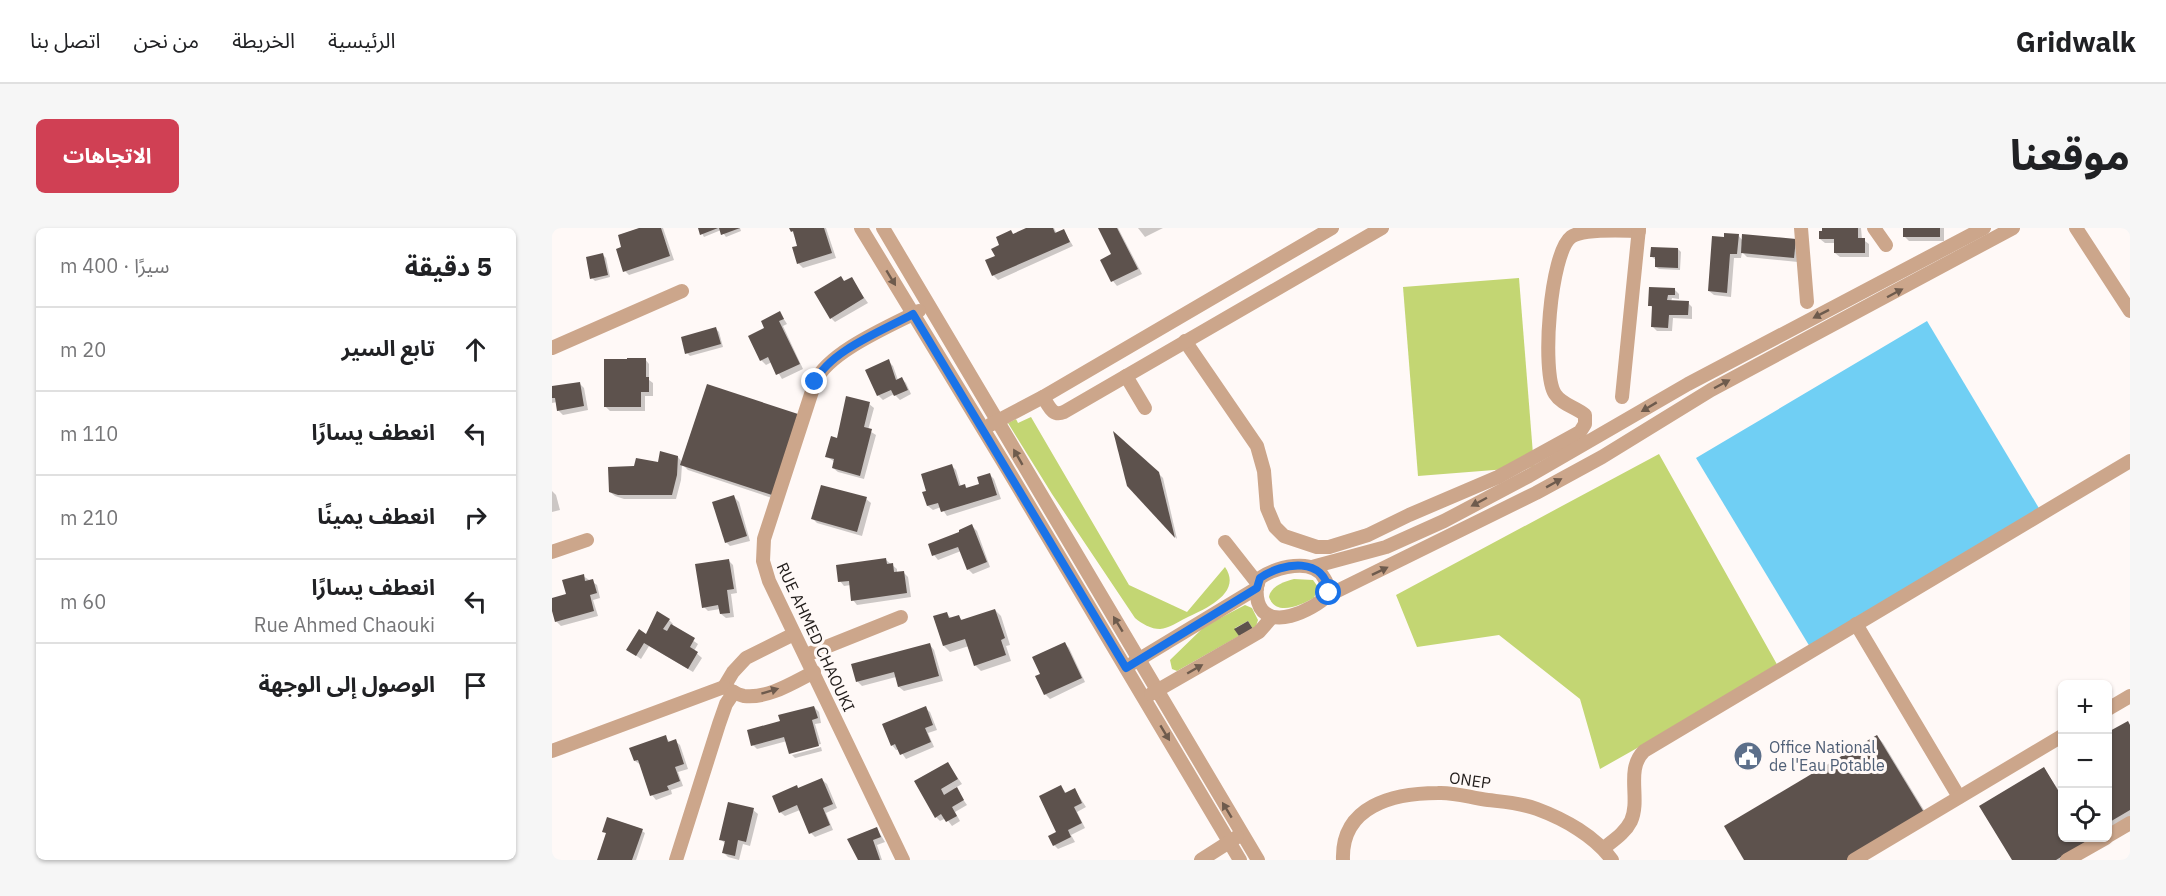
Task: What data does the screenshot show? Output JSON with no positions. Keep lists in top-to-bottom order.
{
  "streets": {
    "street": ["RUE AHMED CHAOUKI", "ONEP"]
  },
  "places": {
    "public building": ["Office National de l'Eau Potable"]
  },
  "page": {
    "header": "Gridwalk",
    "nav": [
      "الرئيسية",
      "الخريطة",
      "من نحن",
      "اتصل بنا"
    ],
    "title": "موقعنا",
    "buttons": "الاتجاهات",
    "heading": ["5 دقيقة", "سيرًا · 400 m"],
    "list": [
      ["تابع السير", "20 m"],
      ["انعطف يسارًا", "110 m"],
      ["انعطف يمينًا", "210 m"],
      ["انعطف يسارًا", "Rue Ahmed Chaouki", "60 m"],
      "الوصول إلى الوجهة"
    ],
    "map_buttons": ["+", "−"]
  }
}
